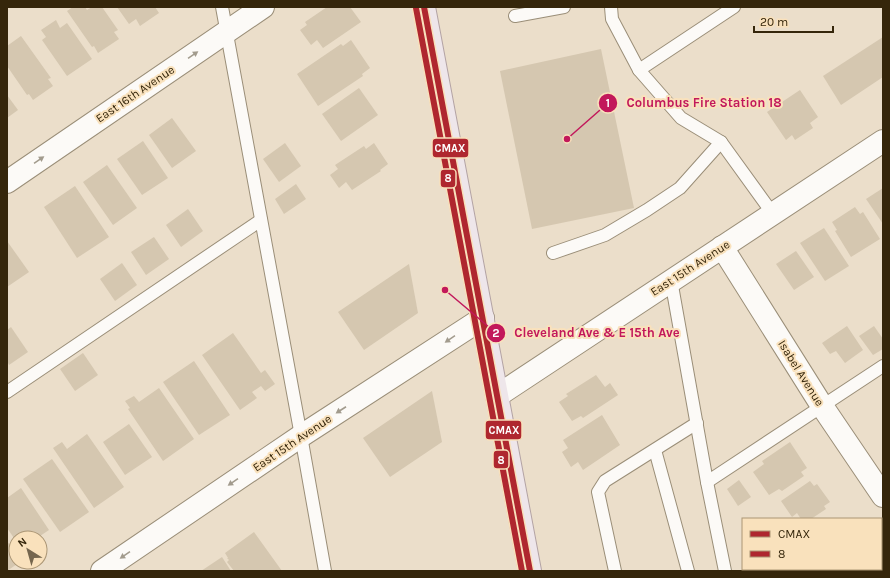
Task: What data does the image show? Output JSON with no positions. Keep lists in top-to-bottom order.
{
  "streets": {
    "street": ["East 16th Avenue", "East 15th Avenue", "Isabel Avenue"]
  },
  "crossings": [
    ["East 15th Avenue", "Isabel Avenue"]
  ],
  "one_way": ["East 16th Avenue", "East 15th Avenue"],
  "places": ["Columbus Fire Station 18", "Cleveland Ave & E 15th Ave"],
  "lines": ["transit line CMAX", "transit line 8"],
  "legend": ["CMAX", "8"],
  "scale_bar": "20 m",
  "north": "top left"
}
